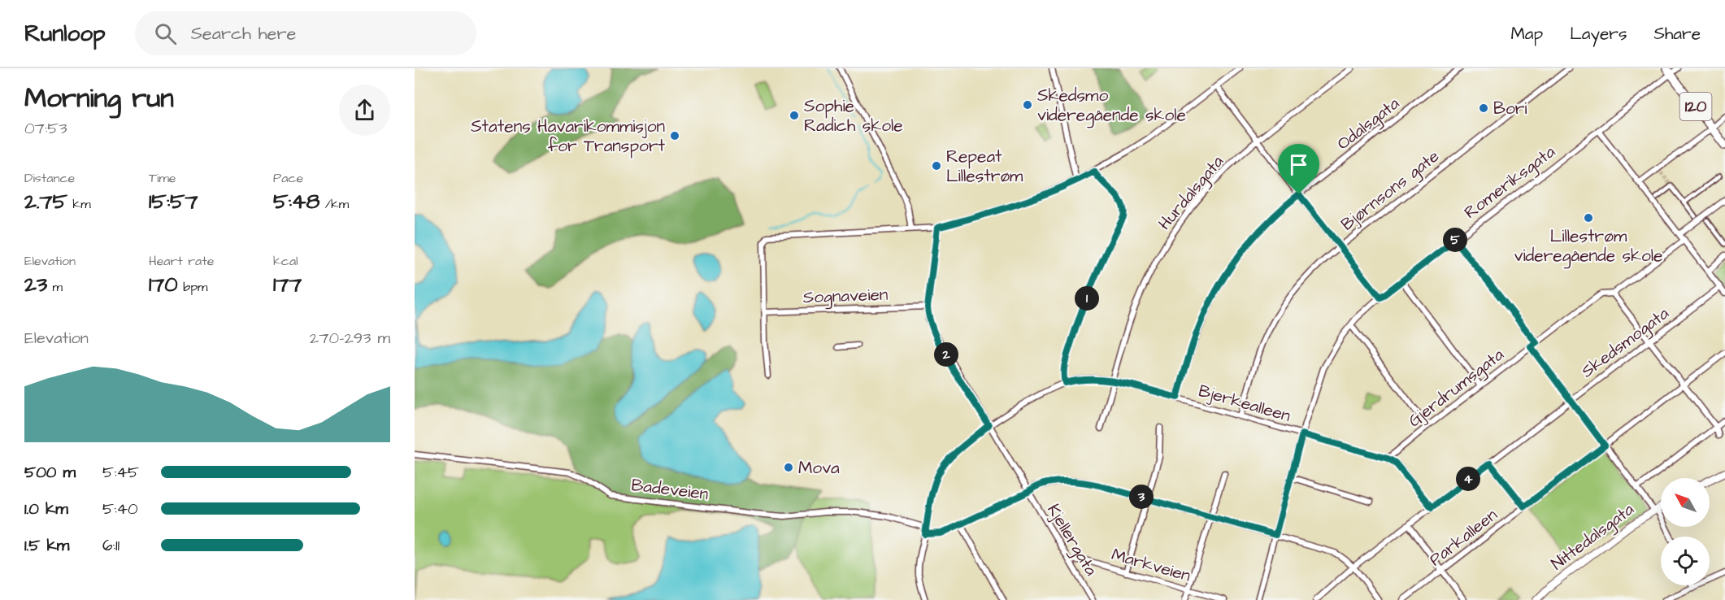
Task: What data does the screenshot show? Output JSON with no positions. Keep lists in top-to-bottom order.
{
  "streets": {
    "main road": ["120"],
    "street": [
      "Odalsgata",
      "Romeriksgata",
      "Bjørnsons gate",
      "Hurdalsgata",
      "Sognaveien",
      "Skedsmogata",
      "Gjerdrumsgata",
      "Bjerkealleen",
      "Badeveien",
      "Nittedalsgata",
      "Parkalleen",
      "Kjellergata",
      "Markveien"
    ]
  },
  "crossings": [
    ["120", "Romeriksgata"],
    ["Odalsgata", "Bjerkealleen"],
    ["Romeriksgata", "Bjerkealleen"],
    ["Bjørnsons gate", "Bjerkealleen"],
    ["Hurdalsgata", "Bjerkealleen"],
    ["Sognaveien", "Kjellergata"],
    ["Skedsmogata", "Bjerkealleen"],
    ["Gjerdrumsgata", "Bjerkealleen"],
    ["Bjerkealleen", "Badeveien"],
    ["Bjerkealleen", "Kjellergata"],
    ["Kjellergata", "Markveien"]
  ],
  "places": [
    "Skedsmo videregående skole",
    "Bori",
    "Sophie Radich skole",
    "Statens Havarikommisjon for Transport",
    "Repeat Lillestrøm",
    "Lillestrøm videregående skole",
    "Mova"
  ],
  "north": "top left",
  "page": {
    "header": "Runloop",
    "search": "Search here",
    "nav": ["Map", "Layers", "Share"],
    "heading": ["Morning run", "07:53"],
    "stats": [
      ["Distance", "2.75 km"],
      ["Time", "15:57"],
      ["Pace", "5:48 /km"],
      ["Elevation", "23 m"],
      ["Heart rate", "170 bpm"],
      ["kcal", "177"]
    ],
    "pins": [
      "5",
      "1",
      "2",
      "4",
      "3"
    ],
    "chart": ["Elevation", "270–293 m"],
    "list": [
      {
        "name": "500 m",
        "note": "5:45"
      },
      {
        "name": "1.0 km",
        "note": "5:40"
      },
      {
        "name": "1.5 km",
        "note": "6:11"
      }
    ]
  }
}
